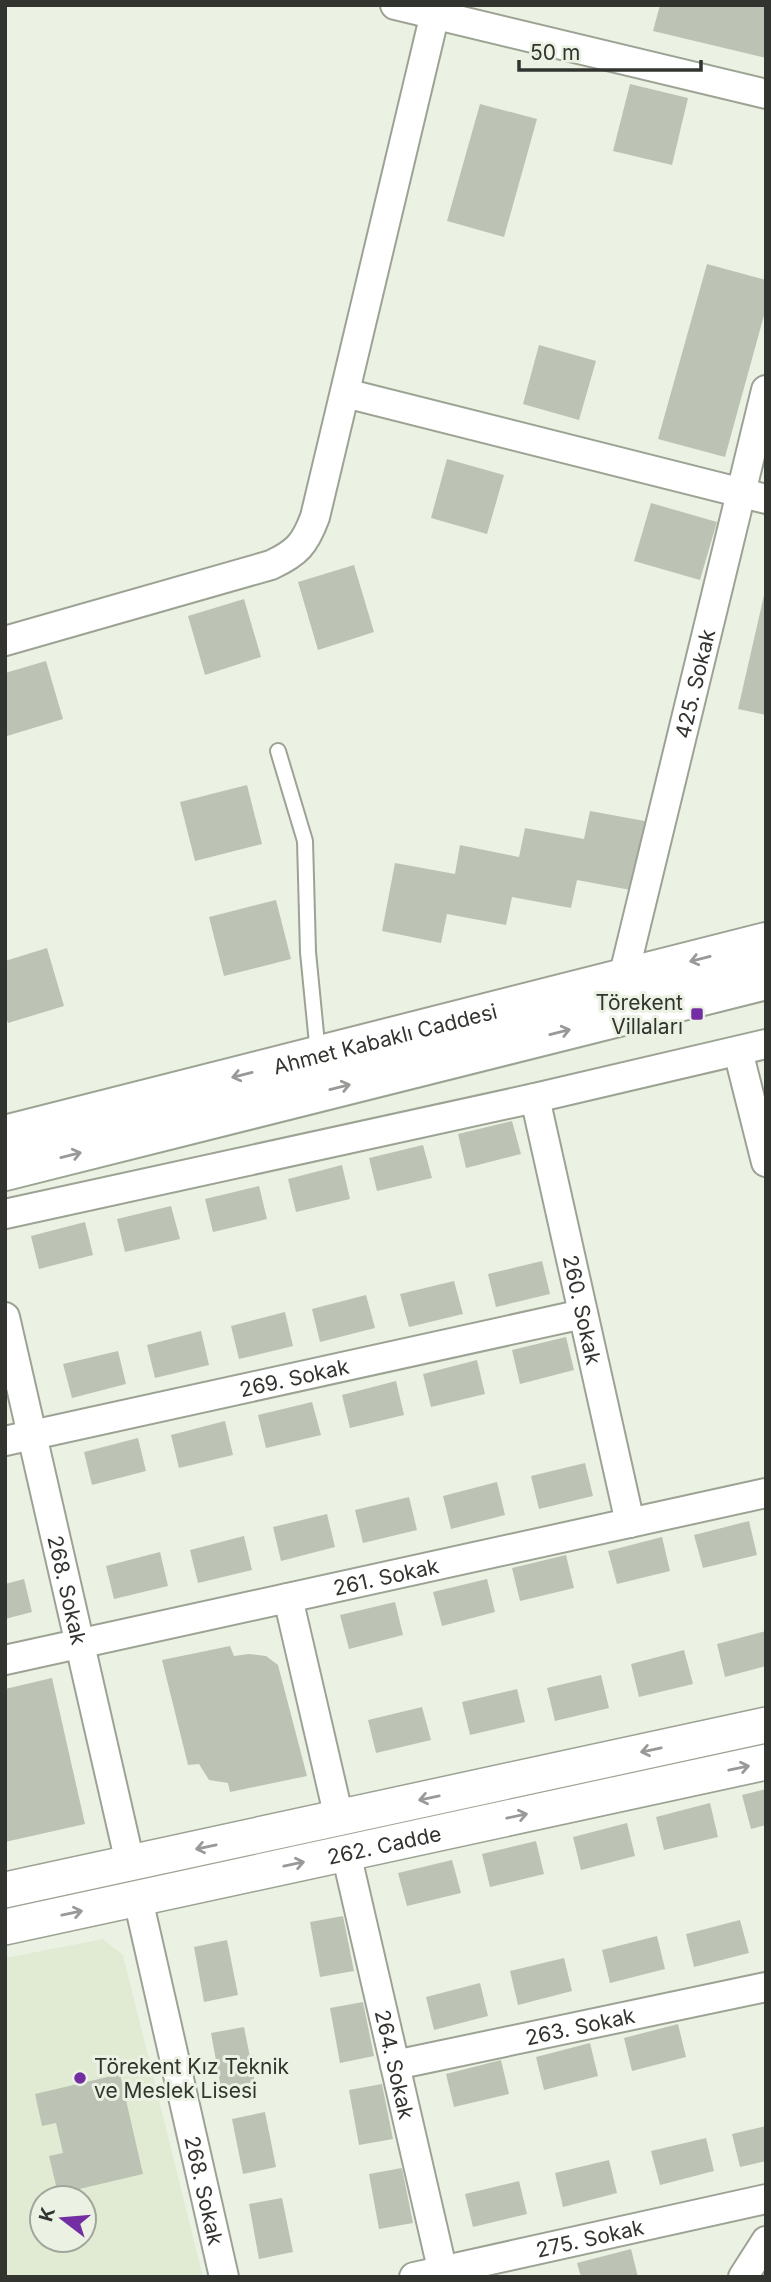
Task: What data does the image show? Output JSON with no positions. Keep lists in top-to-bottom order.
{
  "streets": {
    "main road": ["Ahmet Kabaklı Caddesi"],
    "street": [
      "425. Sokak",
      "260. Sokak",
      "269. Sokak",
      "261. Sokak",
      "268. Sokak",
      "262. Cadde",
      "263. Sokak",
      "264. Sokak",
      "275. Sokak"
    ]
  },
  "crossings": [
    ["425. Sokak", "Ahmet Kabaklı Caddesi"],
    ["260. Sokak", "269. Sokak"],
    ["260. Sokak", "261. Sokak"],
    ["269. Sokak", "268. Sokak"],
    ["261. Sokak", "268. Sokak"],
    ["268. Sokak", "262. Cadde"],
    ["262. Cadde", "264. Sokak"],
    ["263. Sokak", "264. Sokak"],
    ["264. Sokak", "275. Sokak"]
  ],
  "places": {
    "transit": ["Törekent Villaları"],
    "other": ["Törekent Kız Teknik ve Meslek Lisesi"]
  },
  "scale_bar": "50 m",
  "north": "left"
}
